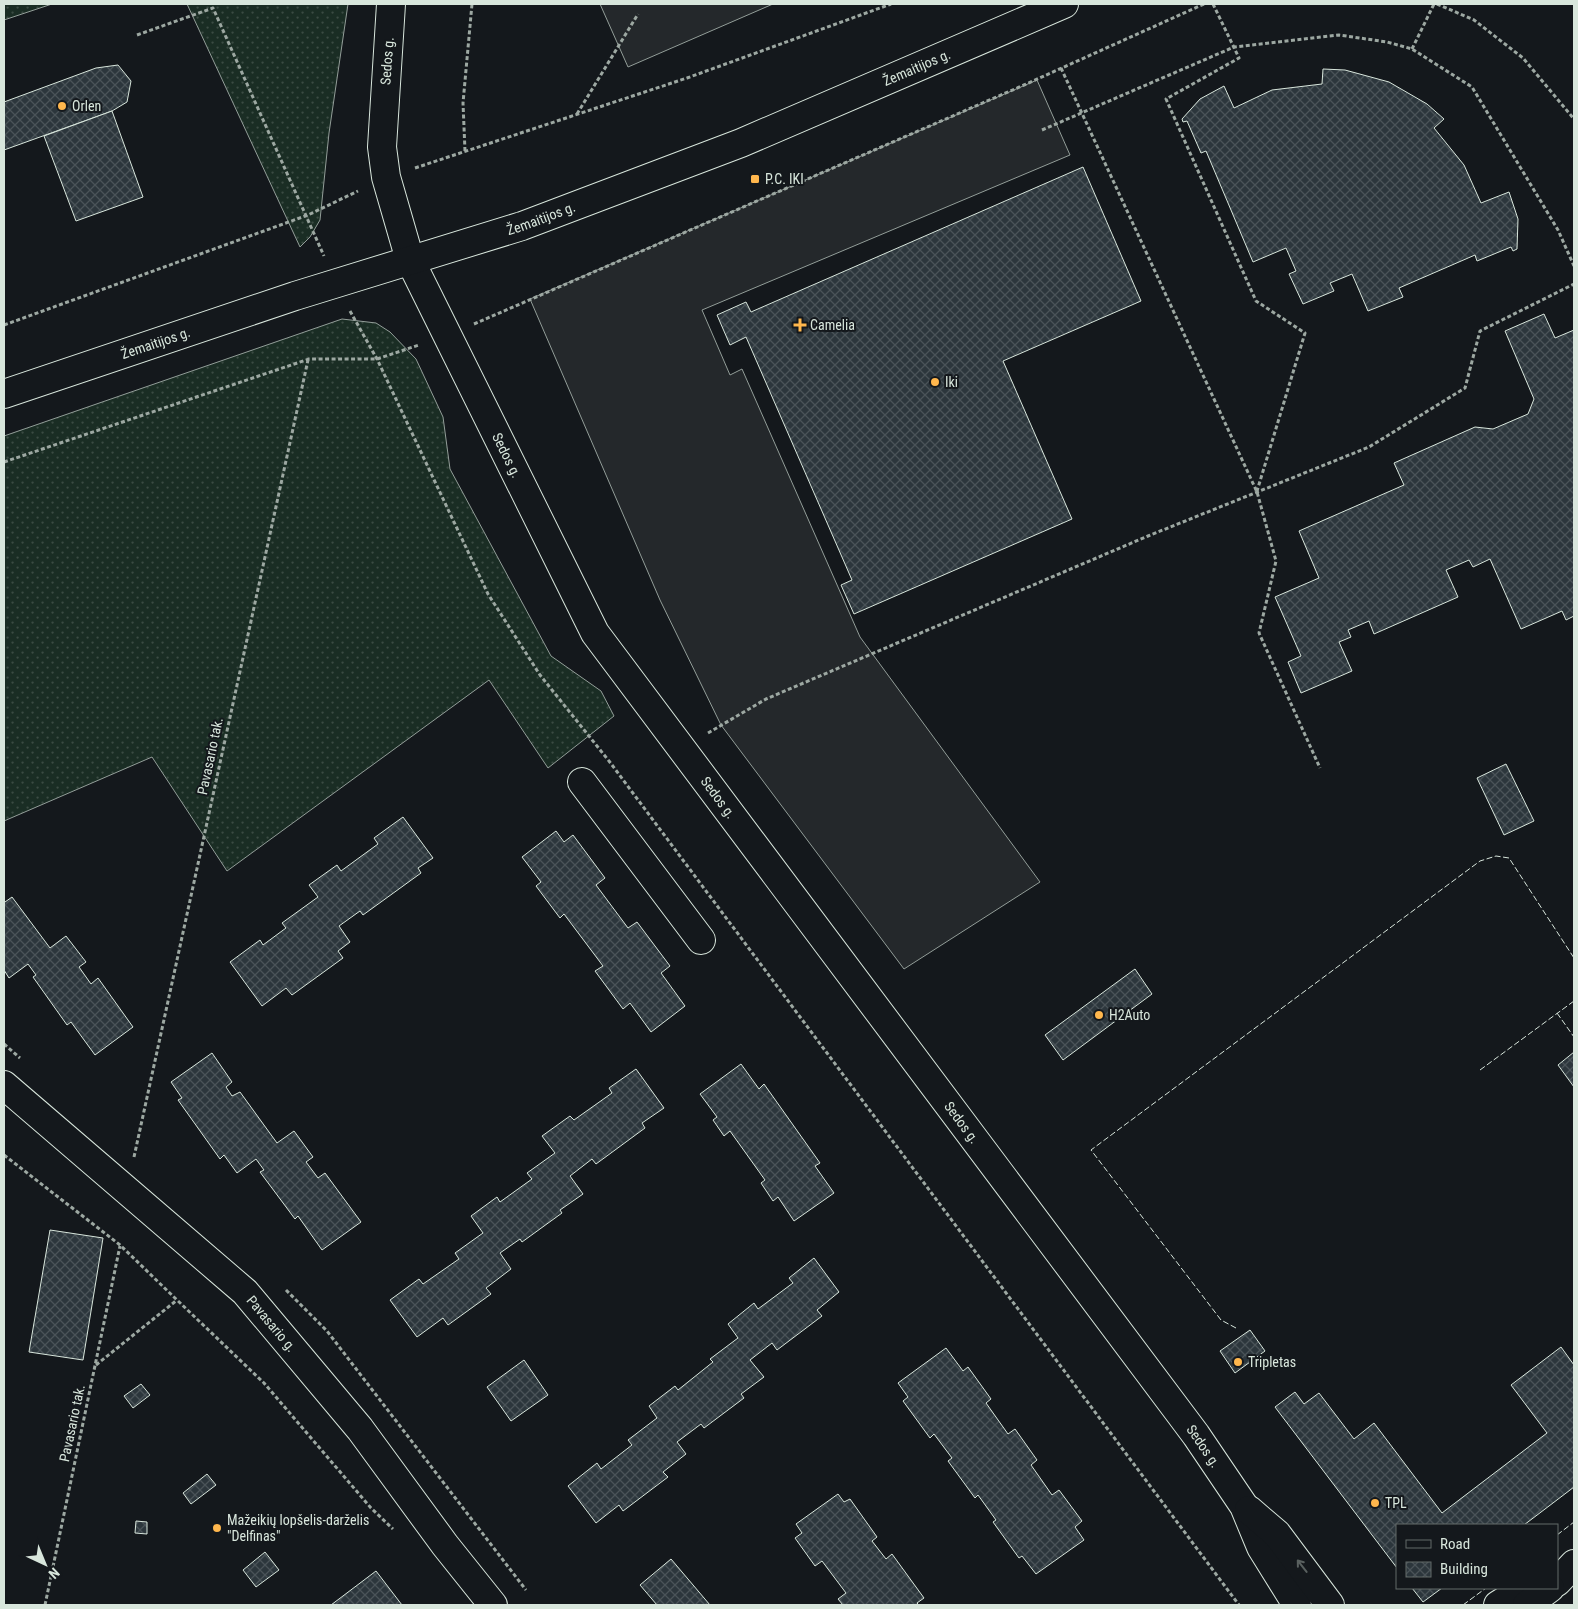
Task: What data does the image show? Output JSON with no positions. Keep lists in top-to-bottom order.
{
  "streets": {
    "street": ["Sedos g.", "Žemaitijos g.", "Pavasario g."],
    "path": ["Pavasario tak."]
  },
  "crossings": [
    ["Sedos g.", "Žemaitijos g."]
  ],
  "places": {
    "other": [
      "Orlen",
      "Iki",
      "H2Auto",
      "Tripletas",
      "TPL",
      "Mažeikių lopšelis-darželis \"Delfinas\""
    ],
    "transit": ["P.C. IKI"],
    "health": ["Camelia"]
  },
  "legend": ["Road", "Building"],
  "north": "bottom right"
}
